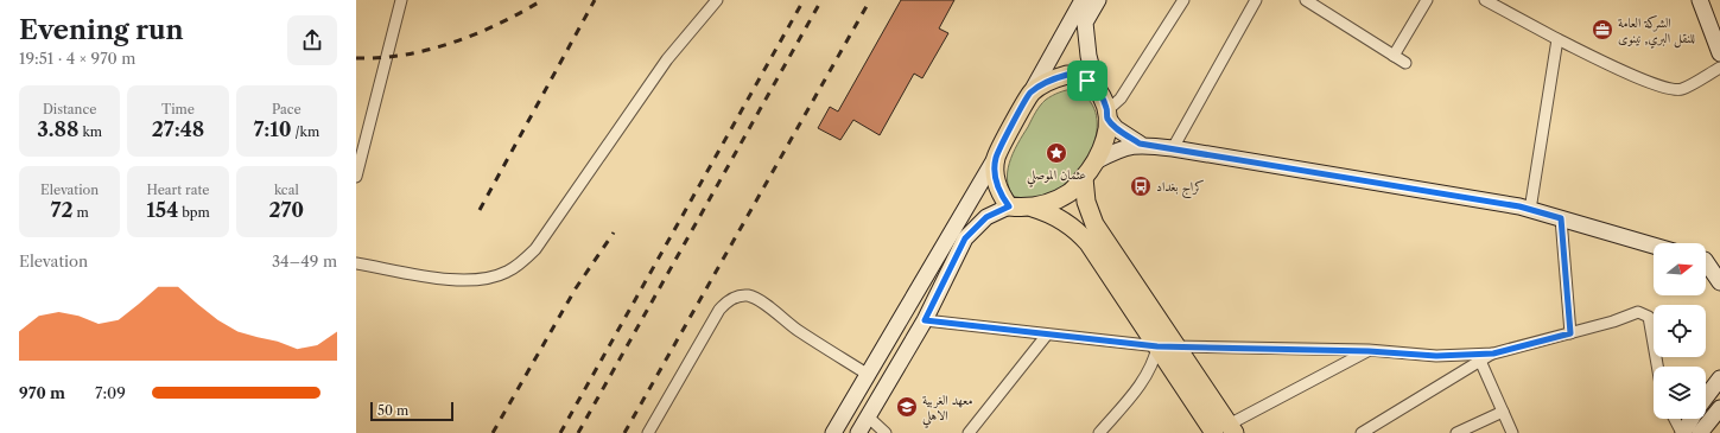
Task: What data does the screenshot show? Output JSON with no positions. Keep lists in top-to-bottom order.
{
  "places": {
    "office": ["الشركة العامة للنقل البري, نينوى"],
    "place": ["عثمان الموصلي"],
    "bus stop": ["كراج بغداد"],
    "school or university": ["معهد الغربية الاهلي"]
  },
  "scale_bar": "50 m",
  "north": "right",
  "page": {
    "heading": ["Evening run", "19:51 · 4 × 970 m"],
    "stats": [
      ["Distance", "3.88 km"],
      ["Time", "27:48"],
      ["Pace", "7:10 /km"],
      ["Elevation", "72 m"],
      ["Heart rate", "154 bpm"],
      ["kcal", "270"]
    ],
    "chart": ["Elevation", "34–49 m"],
    "list": [
      {
        "name": "970 m",
        "note": "7:09"
      }
    ],
    "scale": "50 m"
  }
}
